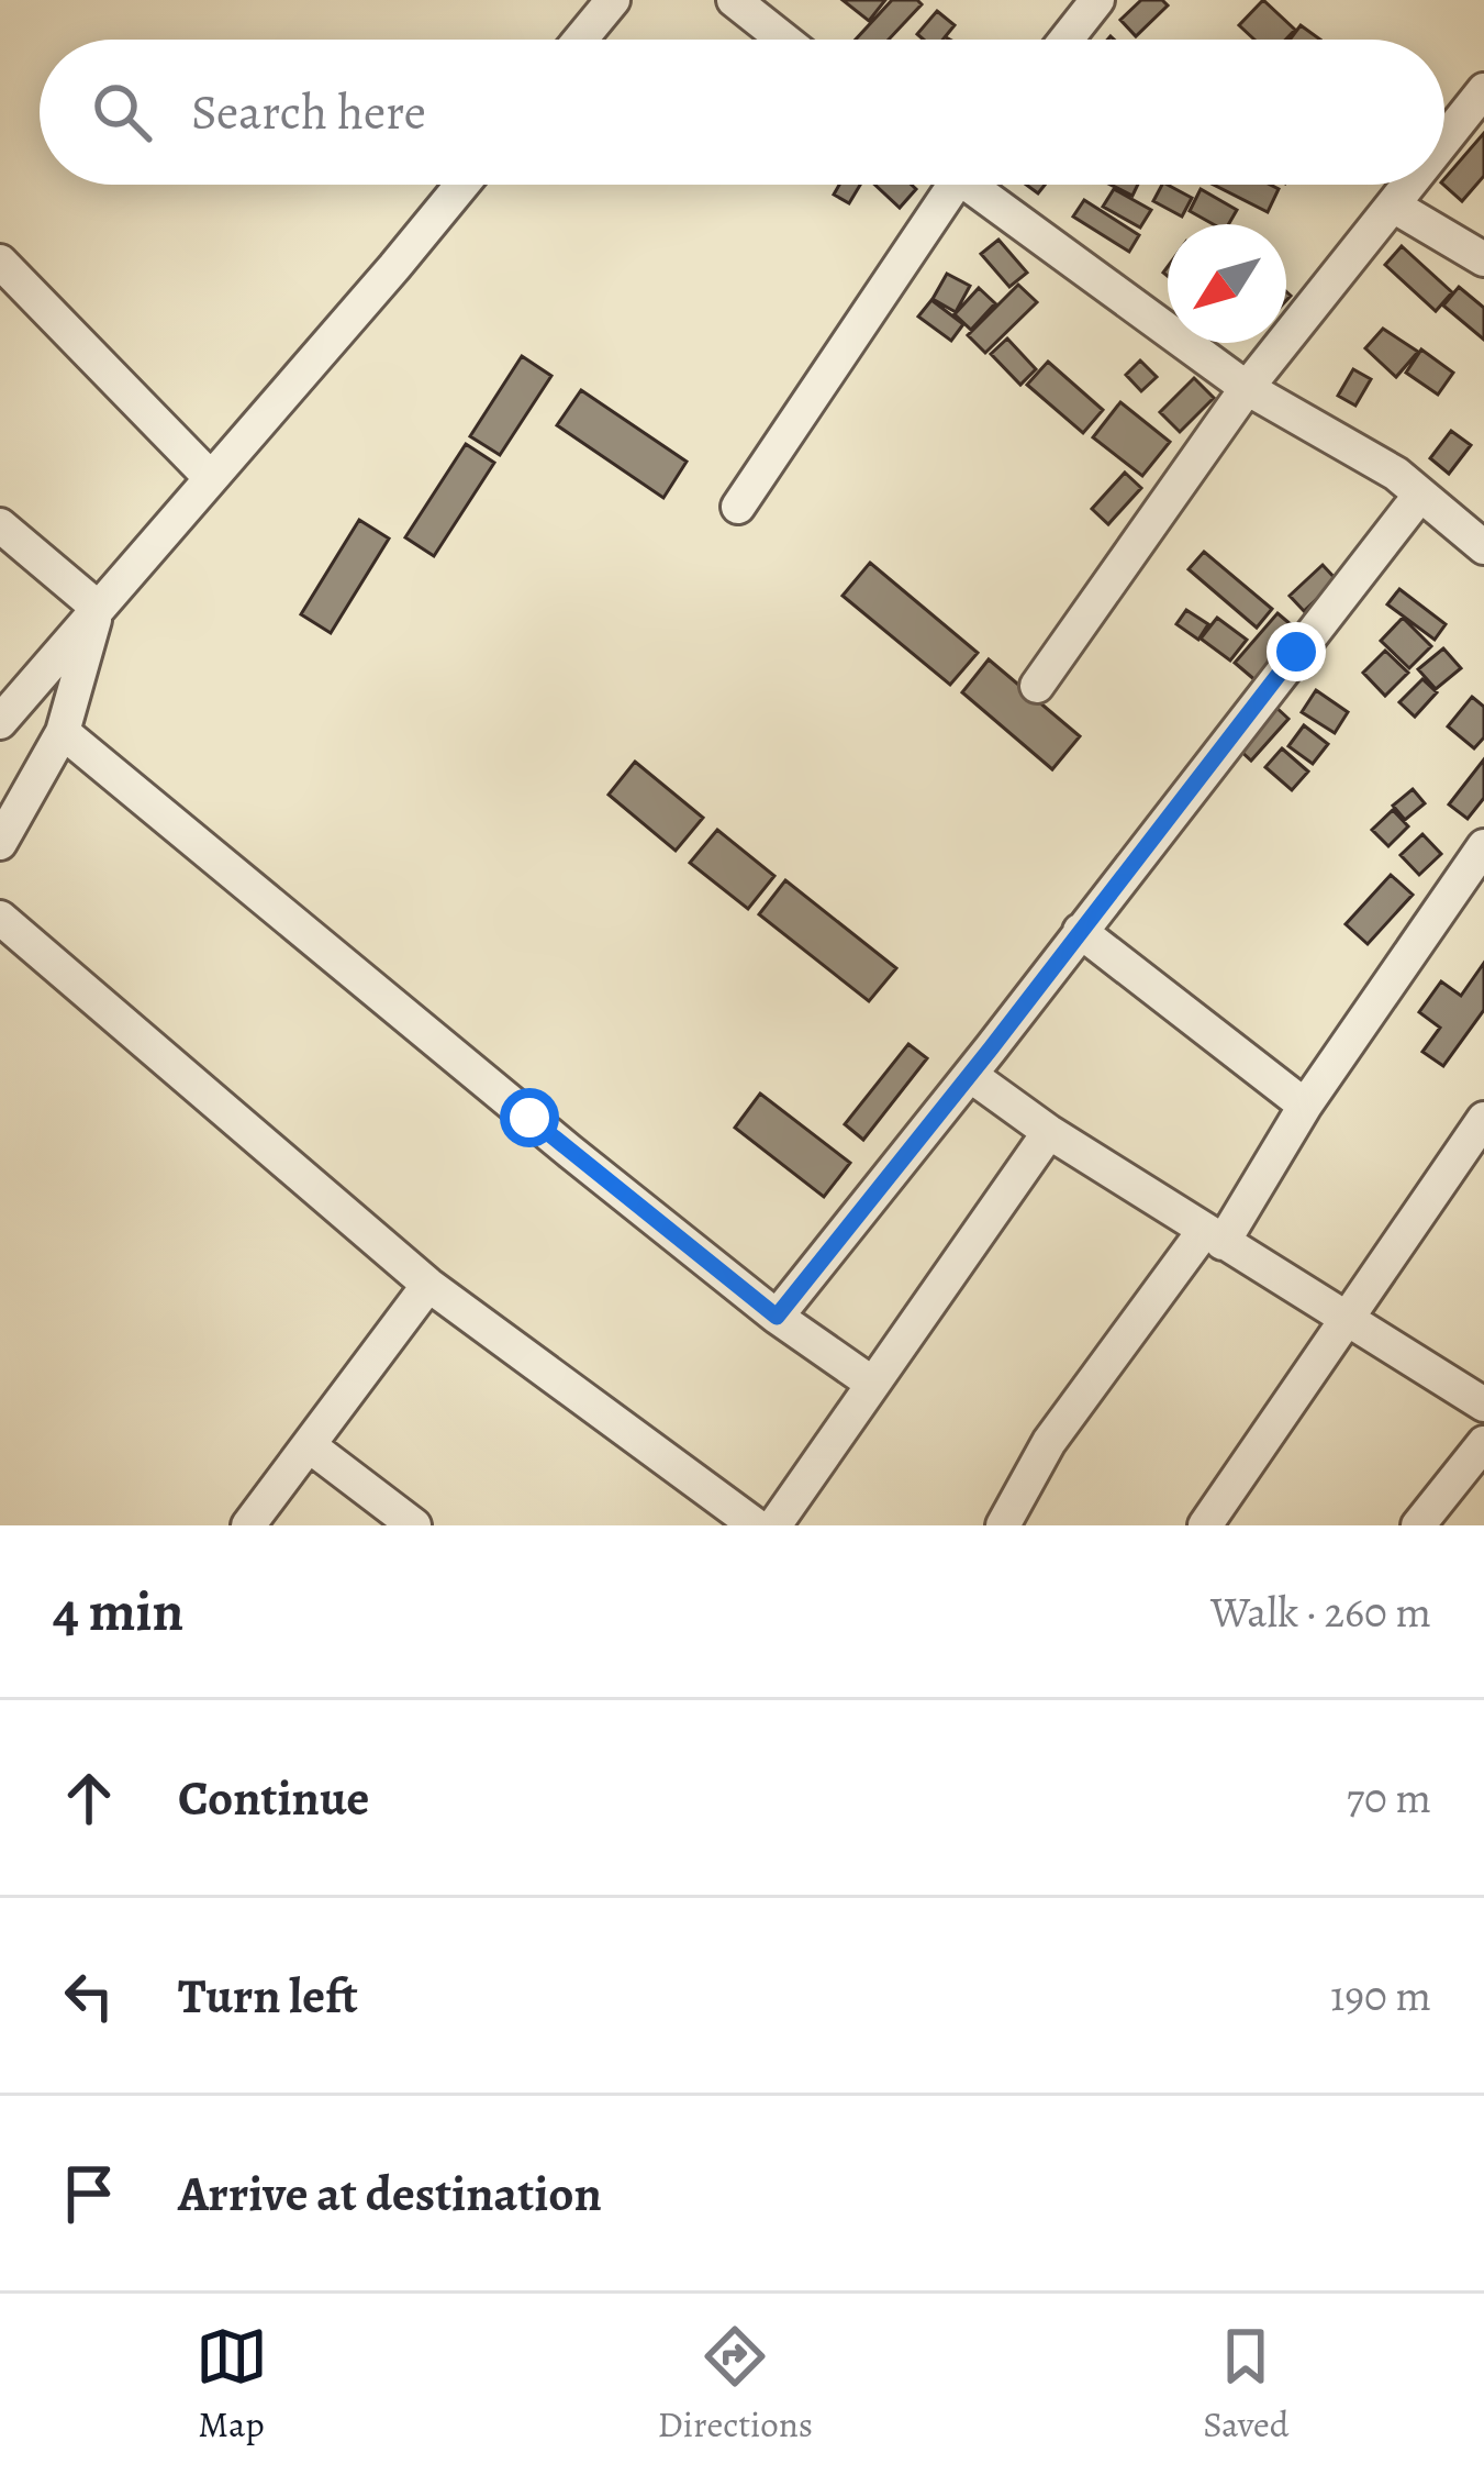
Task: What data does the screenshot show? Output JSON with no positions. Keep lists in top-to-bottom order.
{
  "north": "bottom left",
  "page": {
    "search": "Search here",
    "heading": ["4 min", "Walk · 260 m"],
    "list": [
      ["Continue", "70 m"],
      ["Turn left", "190 m"],
      "Arrive at destination"
    ],
    "nav": ["Map", "Directions", "Saved"]
  }
}
